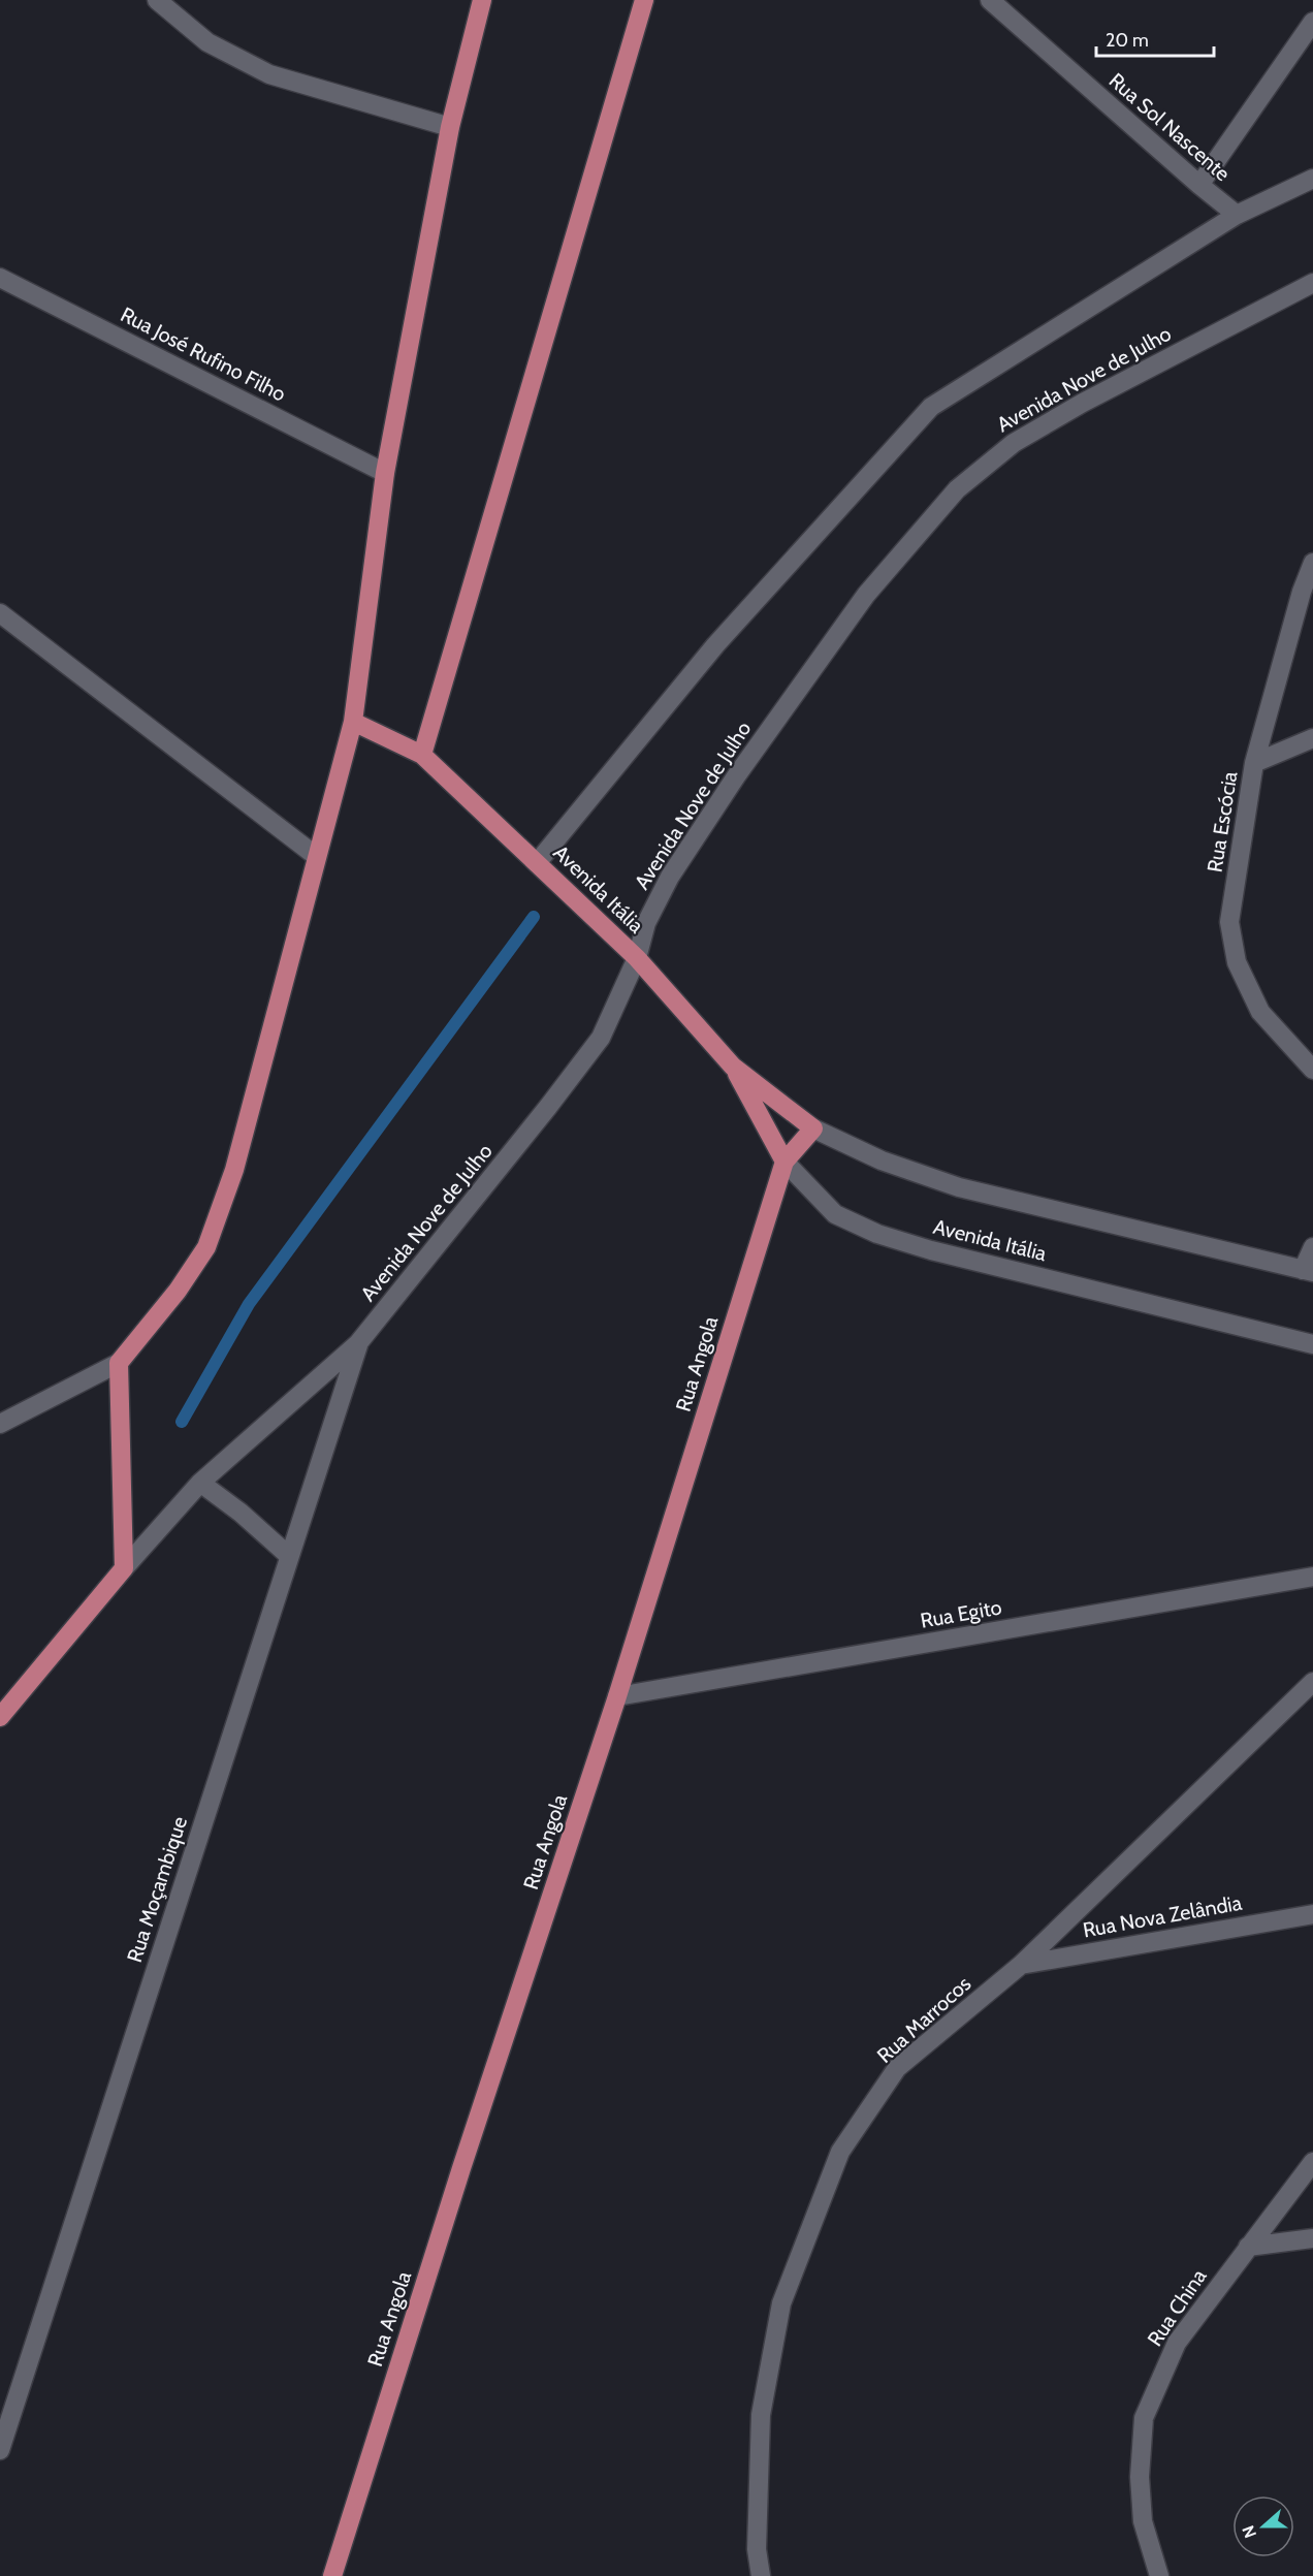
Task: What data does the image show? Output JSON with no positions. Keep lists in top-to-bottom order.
{
  "streets": {
    "main road": ["Avenida Nove de Julho", "Avenida Itália", "Rua Angola"],
    "street": [
      "Rua Sol Nascente",
      "Rua José Rufino Filho",
      "Rua Escócia",
      "Rua Egito",
      "Rua Moçambique",
      "Rua Nova Zelândia",
      "Rua Marrocos",
      "Rua China"
    ]
  },
  "crossings": [
    ["Avenida Nove de Julho", "Avenida Itália"],
    ["Avenida Nove de Julho", "Rua Moçambique"],
    ["Avenida Itália", "Rua Angola"],
    ["Rua Angola", "Rua Egito"],
    ["Rua Nova Zelândia", "Rua Marrocos"]
  ],
  "scale_bar": "20 m",
  "north": "left"
}
